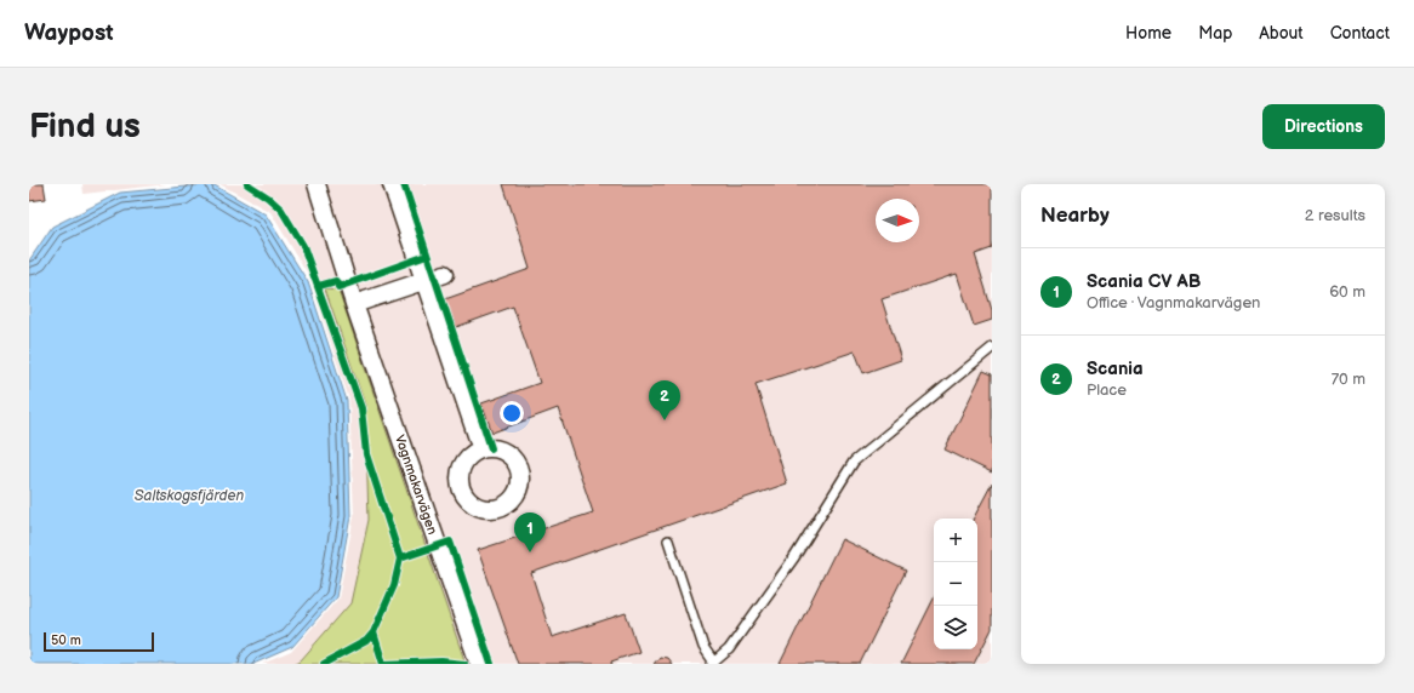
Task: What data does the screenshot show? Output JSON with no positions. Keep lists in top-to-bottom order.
{
  "streets": {
    "street": ["Vagnmakarvägen"]
  },
  "water": ["Saltskogsfjärden"],
  "scale_bar": "50 m",
  "north": "right",
  "page": {
    "header": "Waypost",
    "nav": [
      "Home",
      "Map",
      "About",
      "Contact"
    ],
    "buttons": "Directions",
    "title": "Find us",
    "heading": ["Nearby", "2 results"],
    "list": [
      {
        "mark": "1",
        "name": "Scania CV AB",
        "note": "Office · Vagnmakarvägen",
        "value": "60 m"
      },
      {
        "mark": "2",
        "name": "Scania",
        "note": "Place",
        "value": "70 m"
      }
    ],
    "pins": ["2", "1"],
    "map_buttons": ["+", "−"],
    "scale": "50 m"
  }
}
